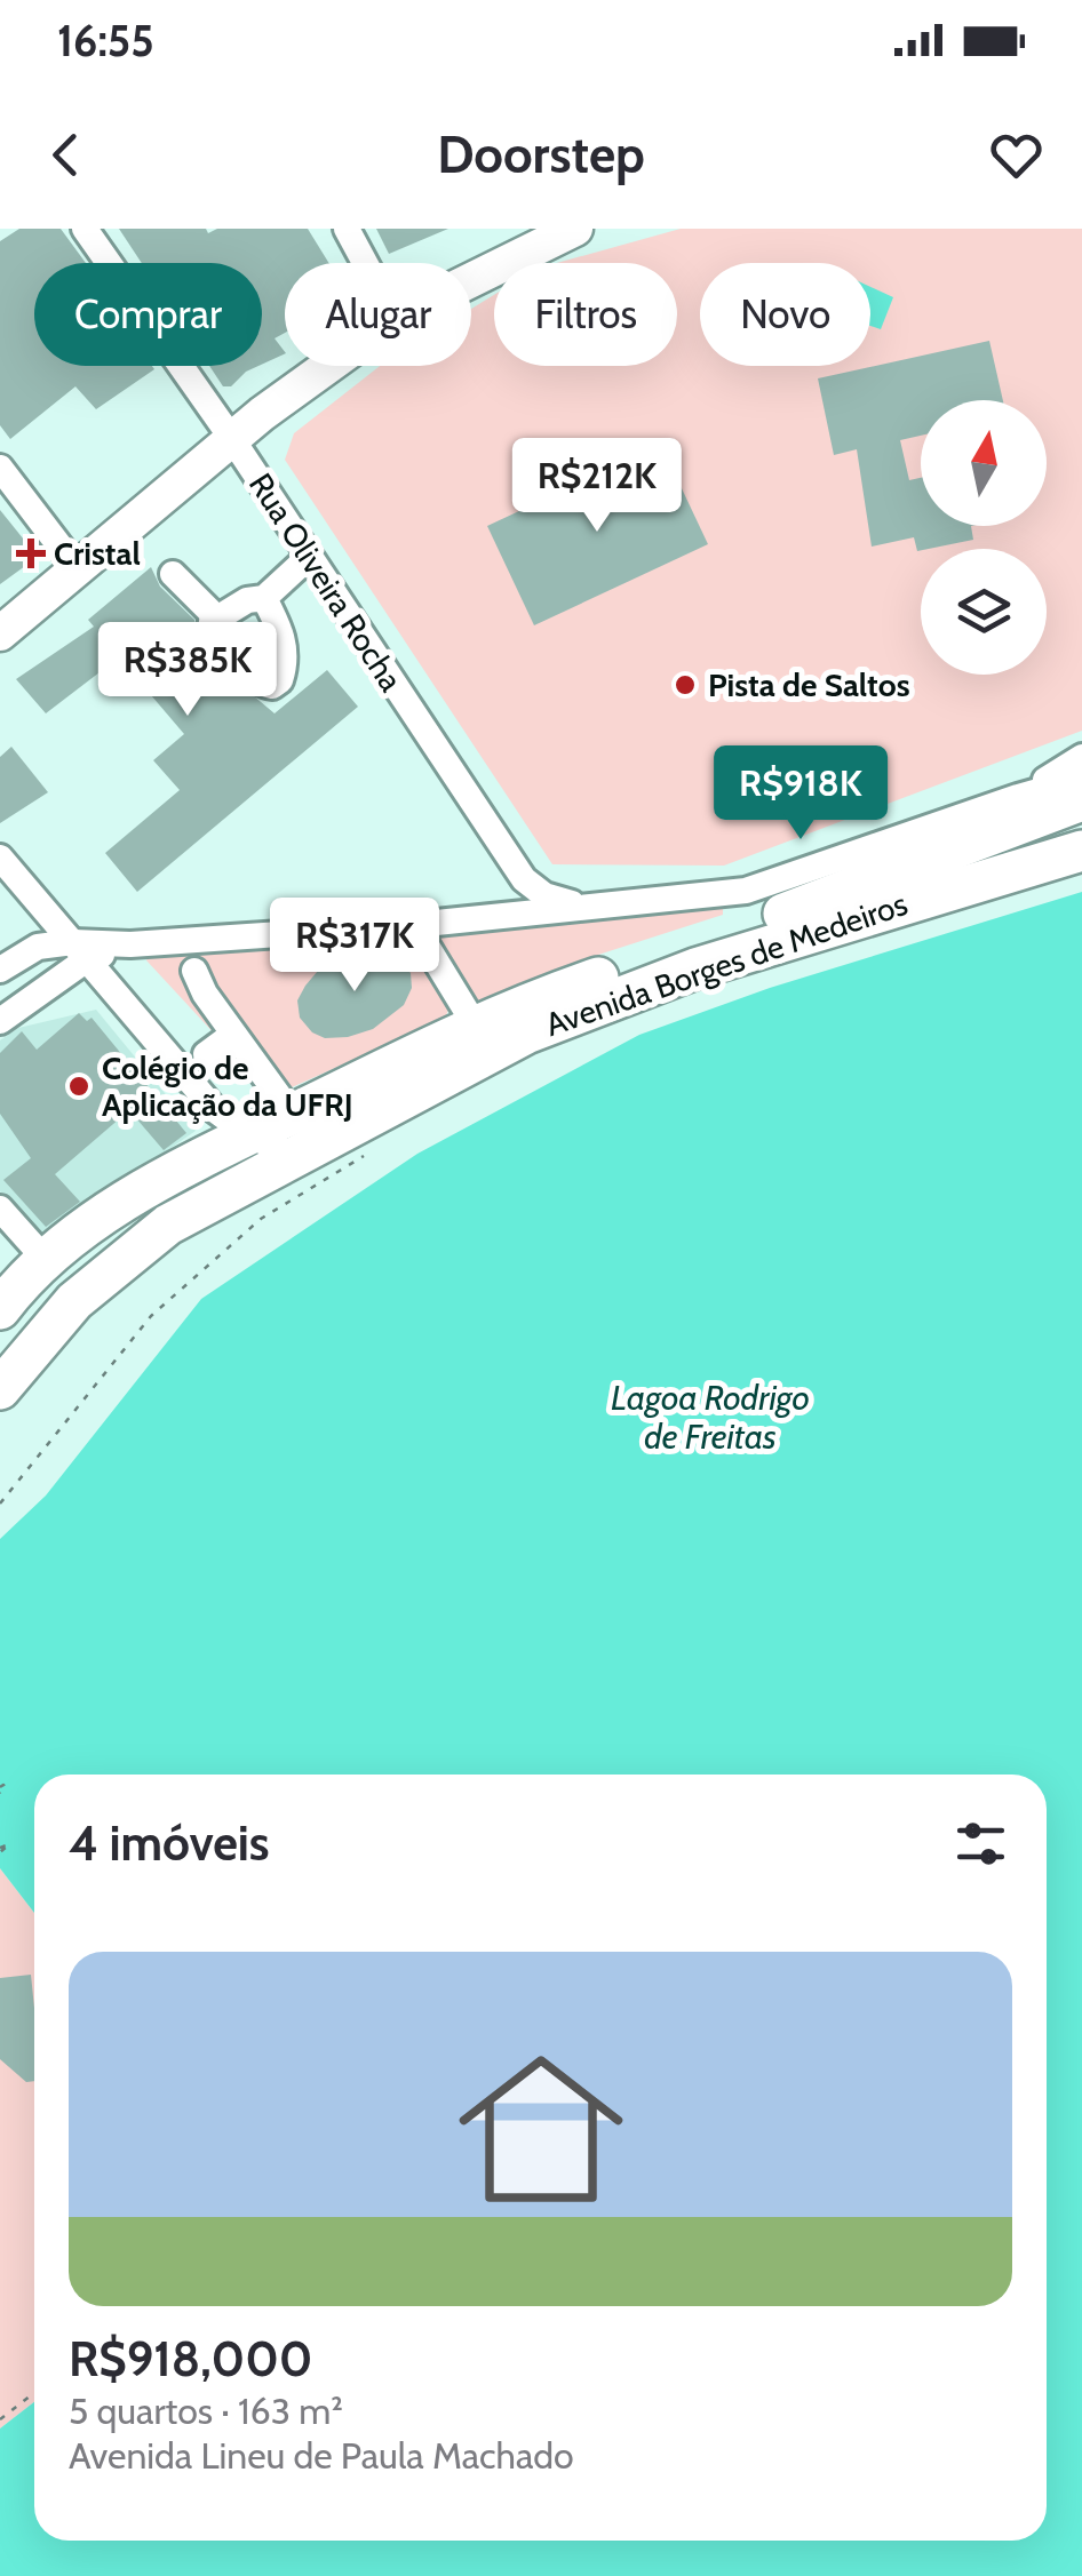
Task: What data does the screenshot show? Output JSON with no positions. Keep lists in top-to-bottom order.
{
  "streets": {
    "highway": ["Avenida Borges de Medeiros"],
    "street": ["Rua Oliveira Rocha"]
  },
  "water": ["Lagoa Rodrigo de Freitas"],
  "places": {
    "health": ["Cristal"],
    "other": ["Pista de Saltos", "Colégio de Aplicação da UFRJ"]
  },
  "north": "top",
  "page": {
    "status": "16:55",
    "header": "Doorstep",
    "chip": [
      "Comprar",
      "Alugar",
      "Filtros",
      "Novo"
    ],
    "price": [
      "R$212K",
      "R$385K",
      "R$918K",
      "R$317K"
    ],
    "heading": "4 imóveis",
    "list": [
      {
        "name": "R$918,000",
        "note": "5 quartos · 163 m² · Avenida Lineu de Paula Machado"
      }
    ]
  }
}
